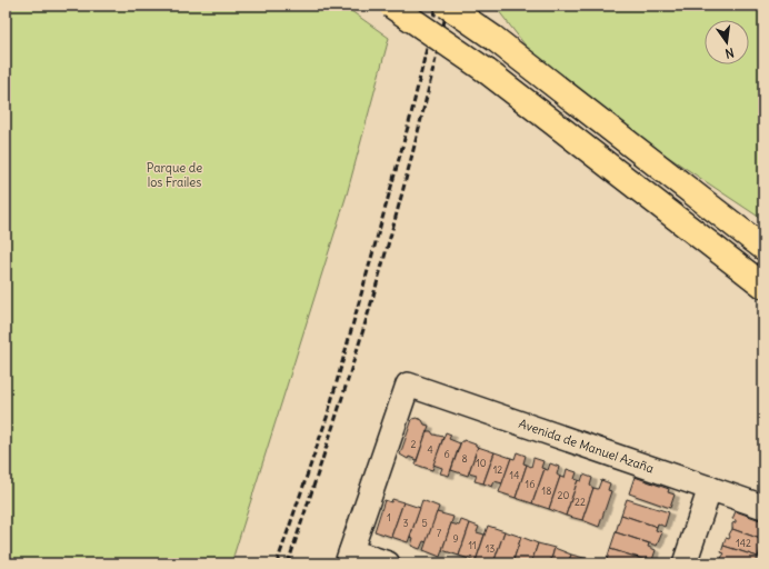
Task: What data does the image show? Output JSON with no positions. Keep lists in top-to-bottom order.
{
  "streets": {
    "street": ["Avenida de Manuel Azaña"]
  },
  "parks": ["Parque de los Frailes"],
  "house_numbers": [
    "2",
    "4",
    "6",
    "8",
    "10",
    "12",
    "14",
    "16",
    "18",
    "20",
    "22",
    "1",
    "3",
    "5",
    "7",
    "9",
    "142",
    "11",
    "13"
  ],
  "north": "bottom"
}
